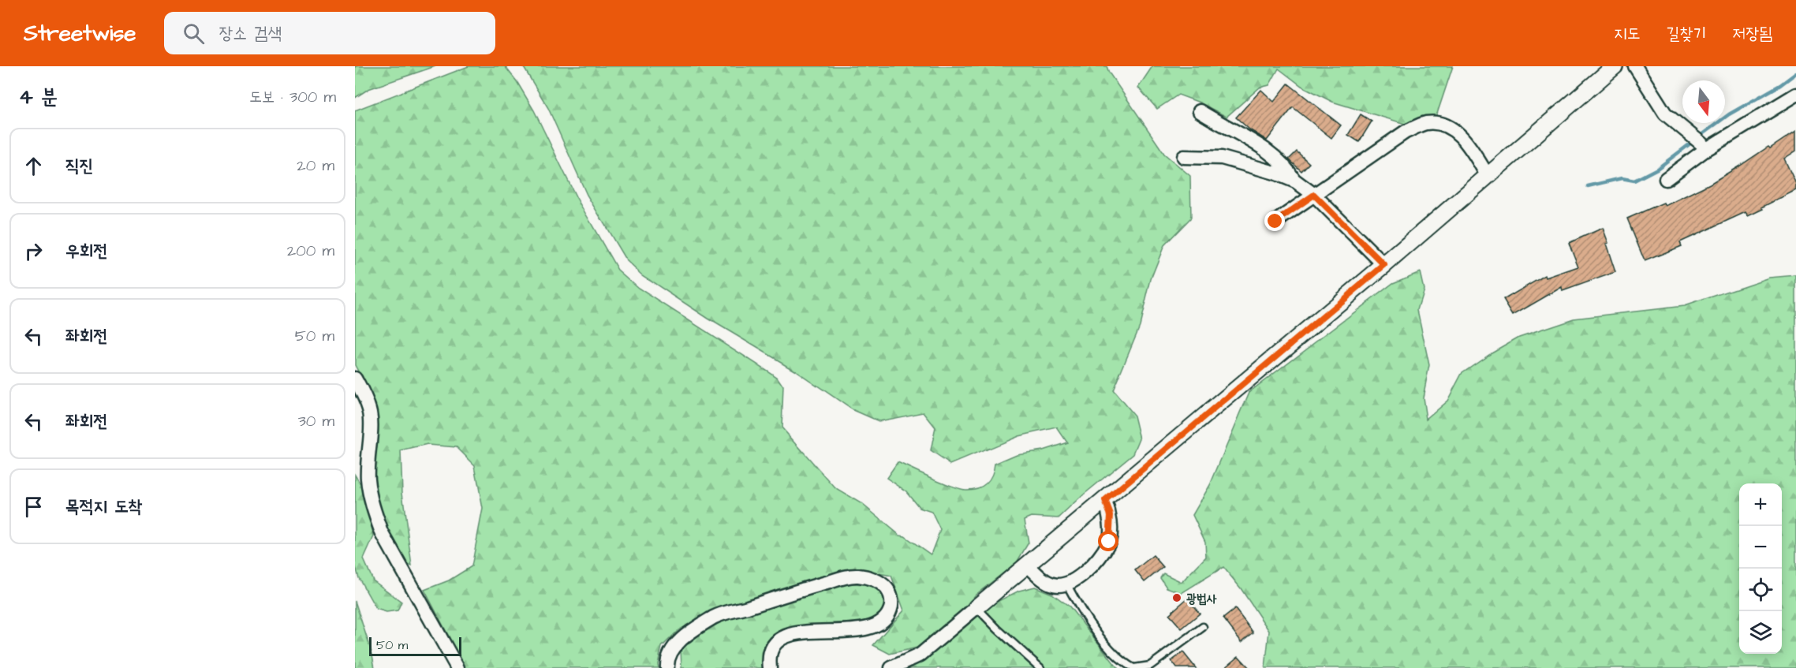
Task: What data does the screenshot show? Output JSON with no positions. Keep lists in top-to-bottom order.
{
  "places": ["광법사"],
  "scale_bar": "50 m",
  "north": "bottom",
  "page": {
    "header": "Streetwise",
    "search": "장소 검색",
    "nav": ["지도", "길찾기", "저장됨"],
    "heading": ["4 분", "도보 · 300 m"],
    "list": [
      ["직진", "20 m"],
      ["우회전", "200 m"],
      ["좌회전", "50 m"],
      ["좌회전", "30 m"],
      "목적지 도착"
    ],
    "map_buttons": ["+", "−"],
    "scale": "50 m"
  }
}
